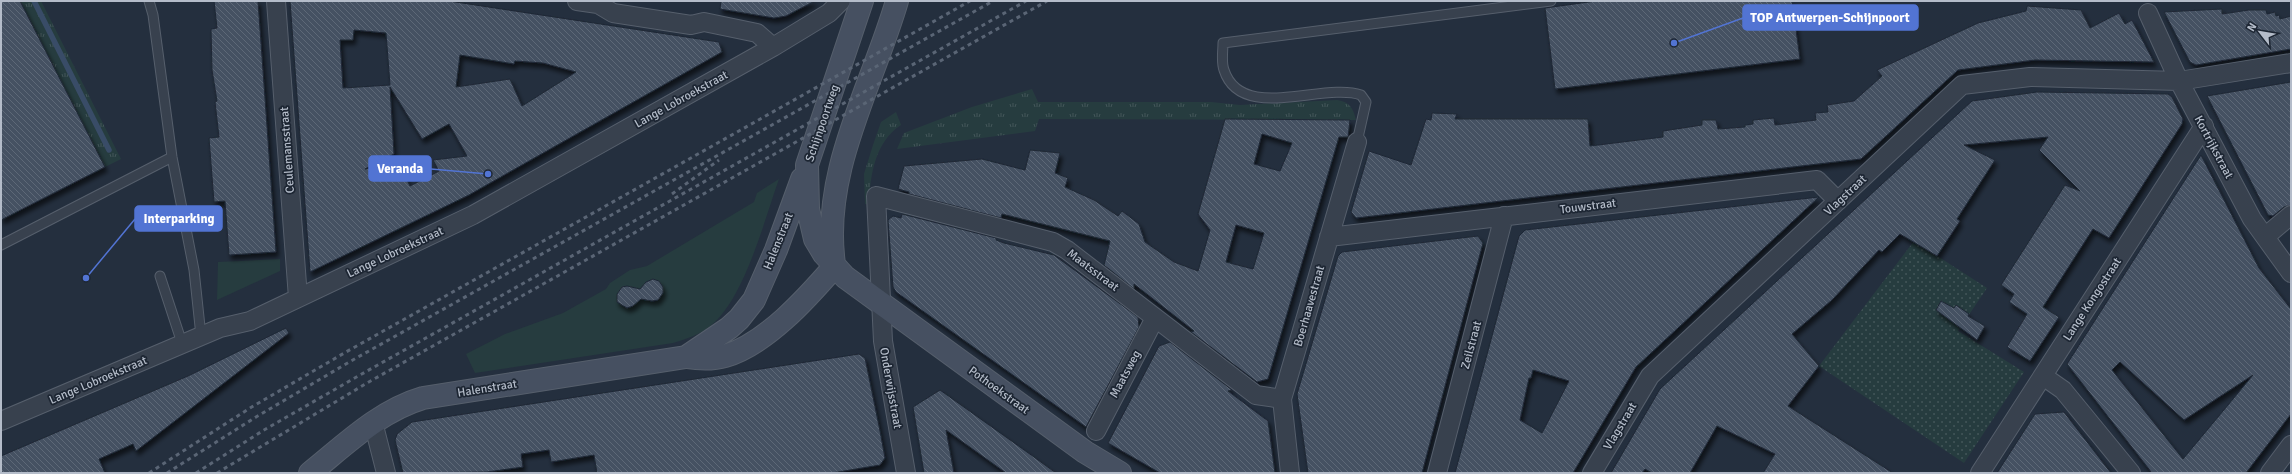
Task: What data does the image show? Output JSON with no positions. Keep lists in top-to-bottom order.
{
  "streets": {
    "street": [
      "Lange Lobroekstraat",
      "Schijnpoortweg",
      "Kortrijkstraat",
      "Ceulemansstraat",
      "Vlagstraat",
      "Touwstraat",
      "Halenstraat",
      "Maatsstraat",
      "Lange Kongostraat",
      "Boerhaavestraat",
      "Zeilstraat",
      "Maatsweg",
      "Onderwijsstraat",
      "Pothoekstraat"
    ]
  },
  "crossings": [
    ["Lange Lobroekstraat", "Ceulemansstraat"],
    ["Schijnpoortweg", "Halenstraat"],
    ["Schijnpoortweg", "Maatsstraat"],
    ["Schijnpoortweg", "Onderwijsstraat"],
    ["Schijnpoortweg", "Pothoekstraat"],
    ["Kortrijkstraat", "Vlagstraat"],
    ["Kortrijkstraat", "Lange Kongostraat"],
    ["Vlagstraat", "Touwstraat"],
    ["Touwstraat", "Boerhaavestraat"],
    ["Touwstraat", "Zeilstraat"],
    ["Maatsstraat", "Boerhaavestraat"],
    ["Maatsstraat", "Maatsweg"],
    ["Maatsstraat", "Onderwijsstraat"],
    ["Maatsstraat", "Pothoekstraat"],
    ["Onderwijsstraat", "Pothoekstraat"]
  ],
  "places": ["TOP Antwerpen-Schijnpoort", "Veranda", "Interparking"],
  "north": "top left"
}
